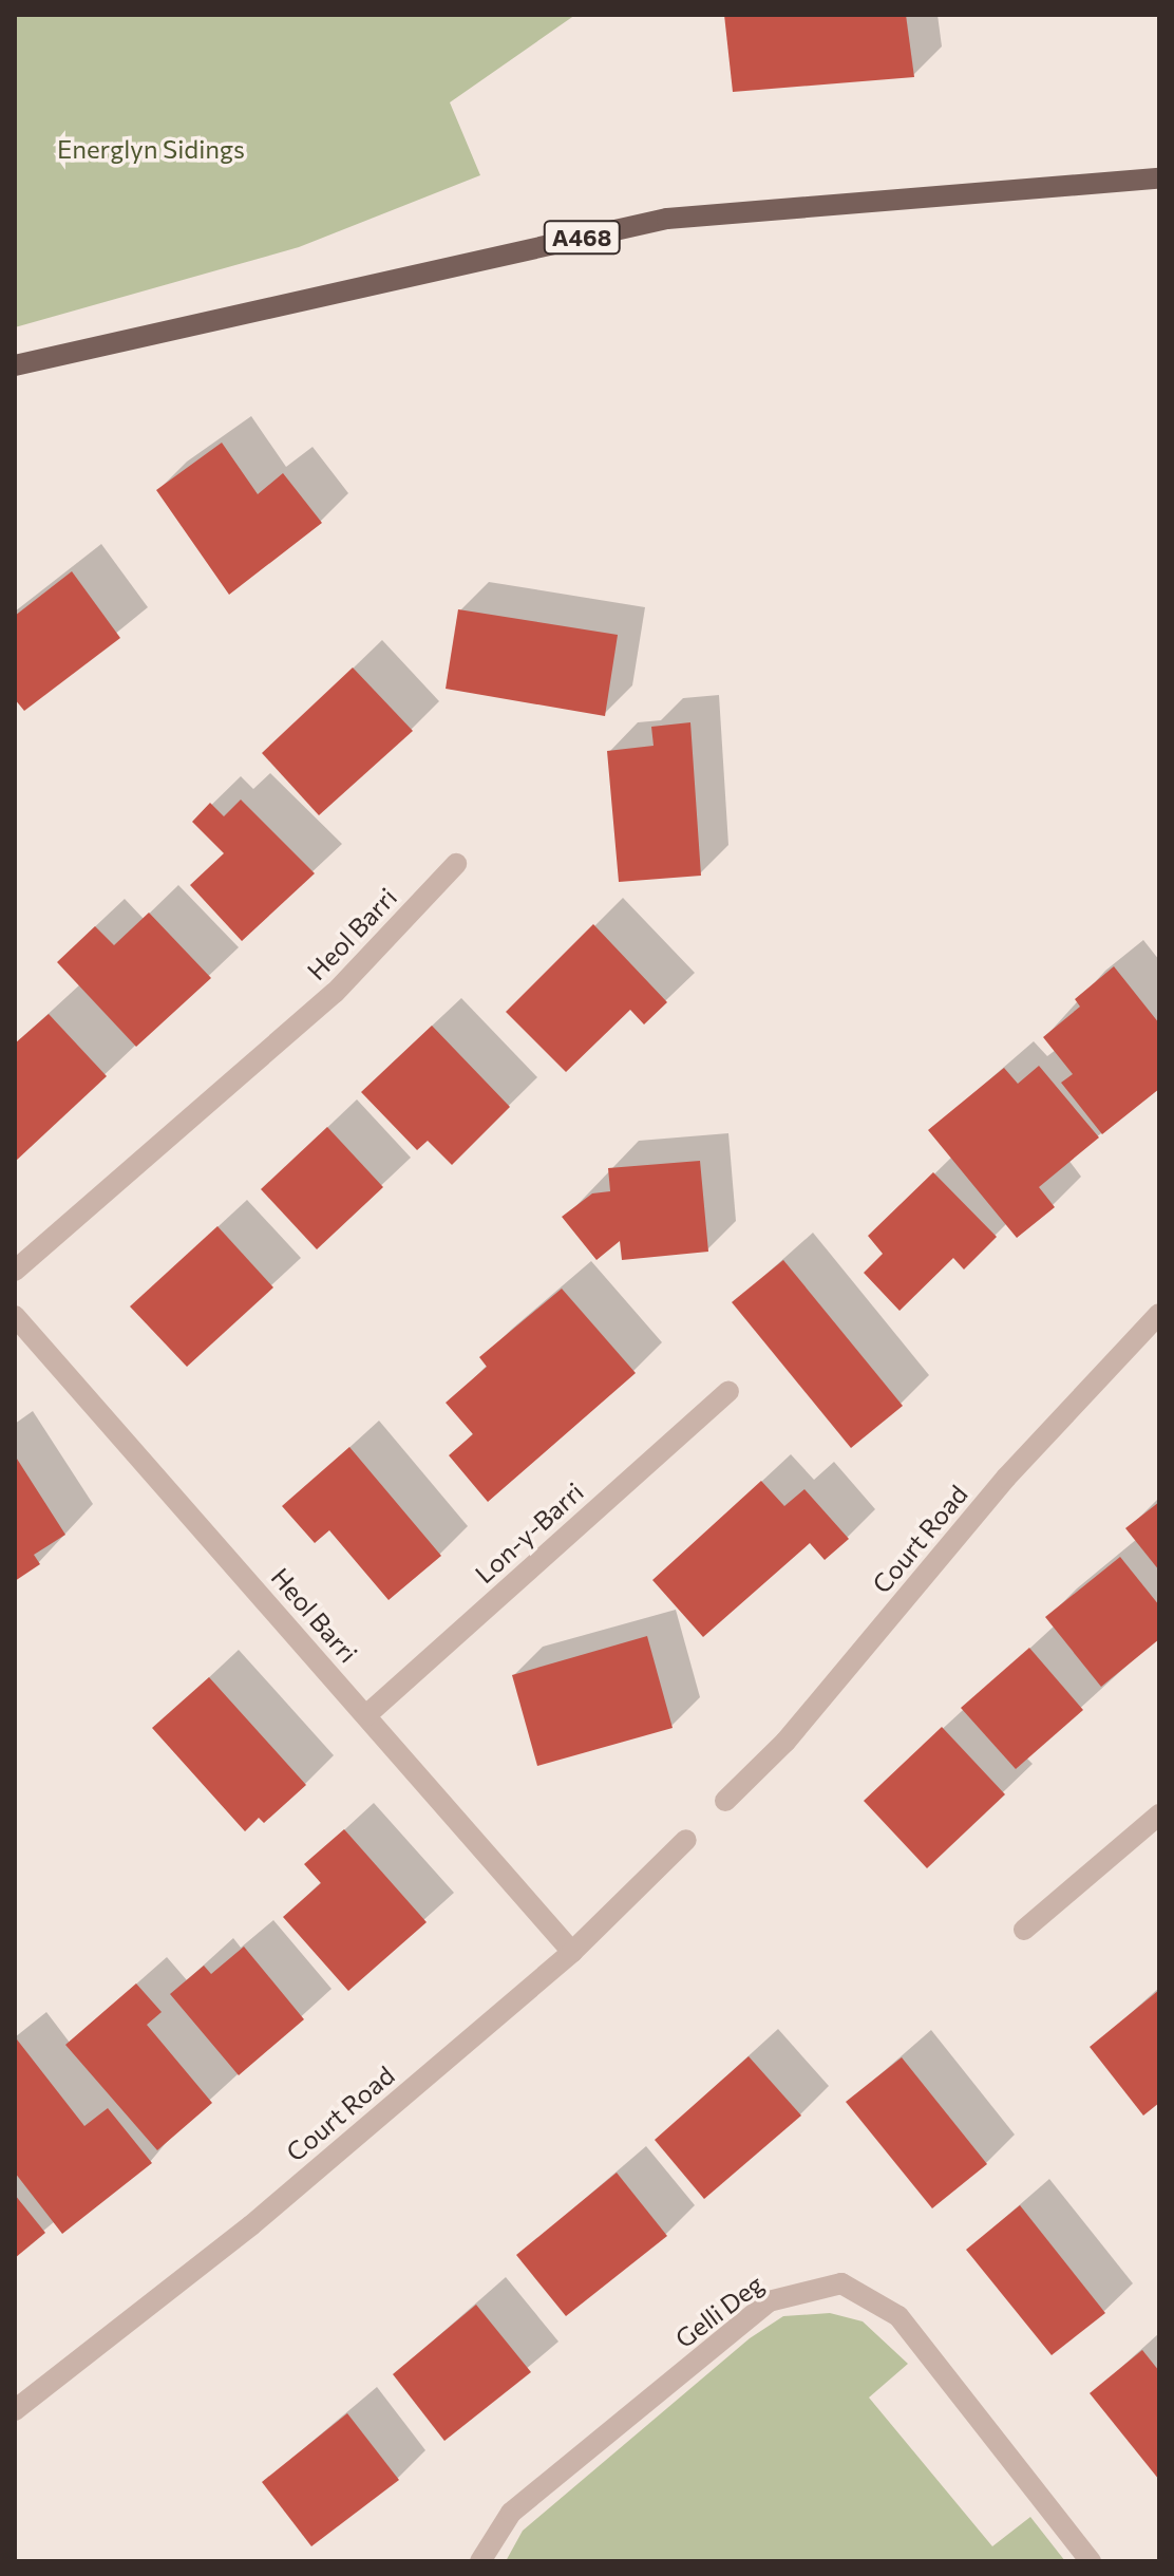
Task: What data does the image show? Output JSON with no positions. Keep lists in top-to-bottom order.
{
  "streets": {
    "main road": ["A468"],
    "street": [
      "Heol Barri",
      "Lon-y-Barri",
      "Court Road",
      "Gelli Deg"
    ]
  },
  "crossings": [
    ["Heol Barri", "Lon-y-Barri"],
    ["Heol Barri", "Court Road"]
  ],
  "parks": ["Energlyn Sidings"]
}
